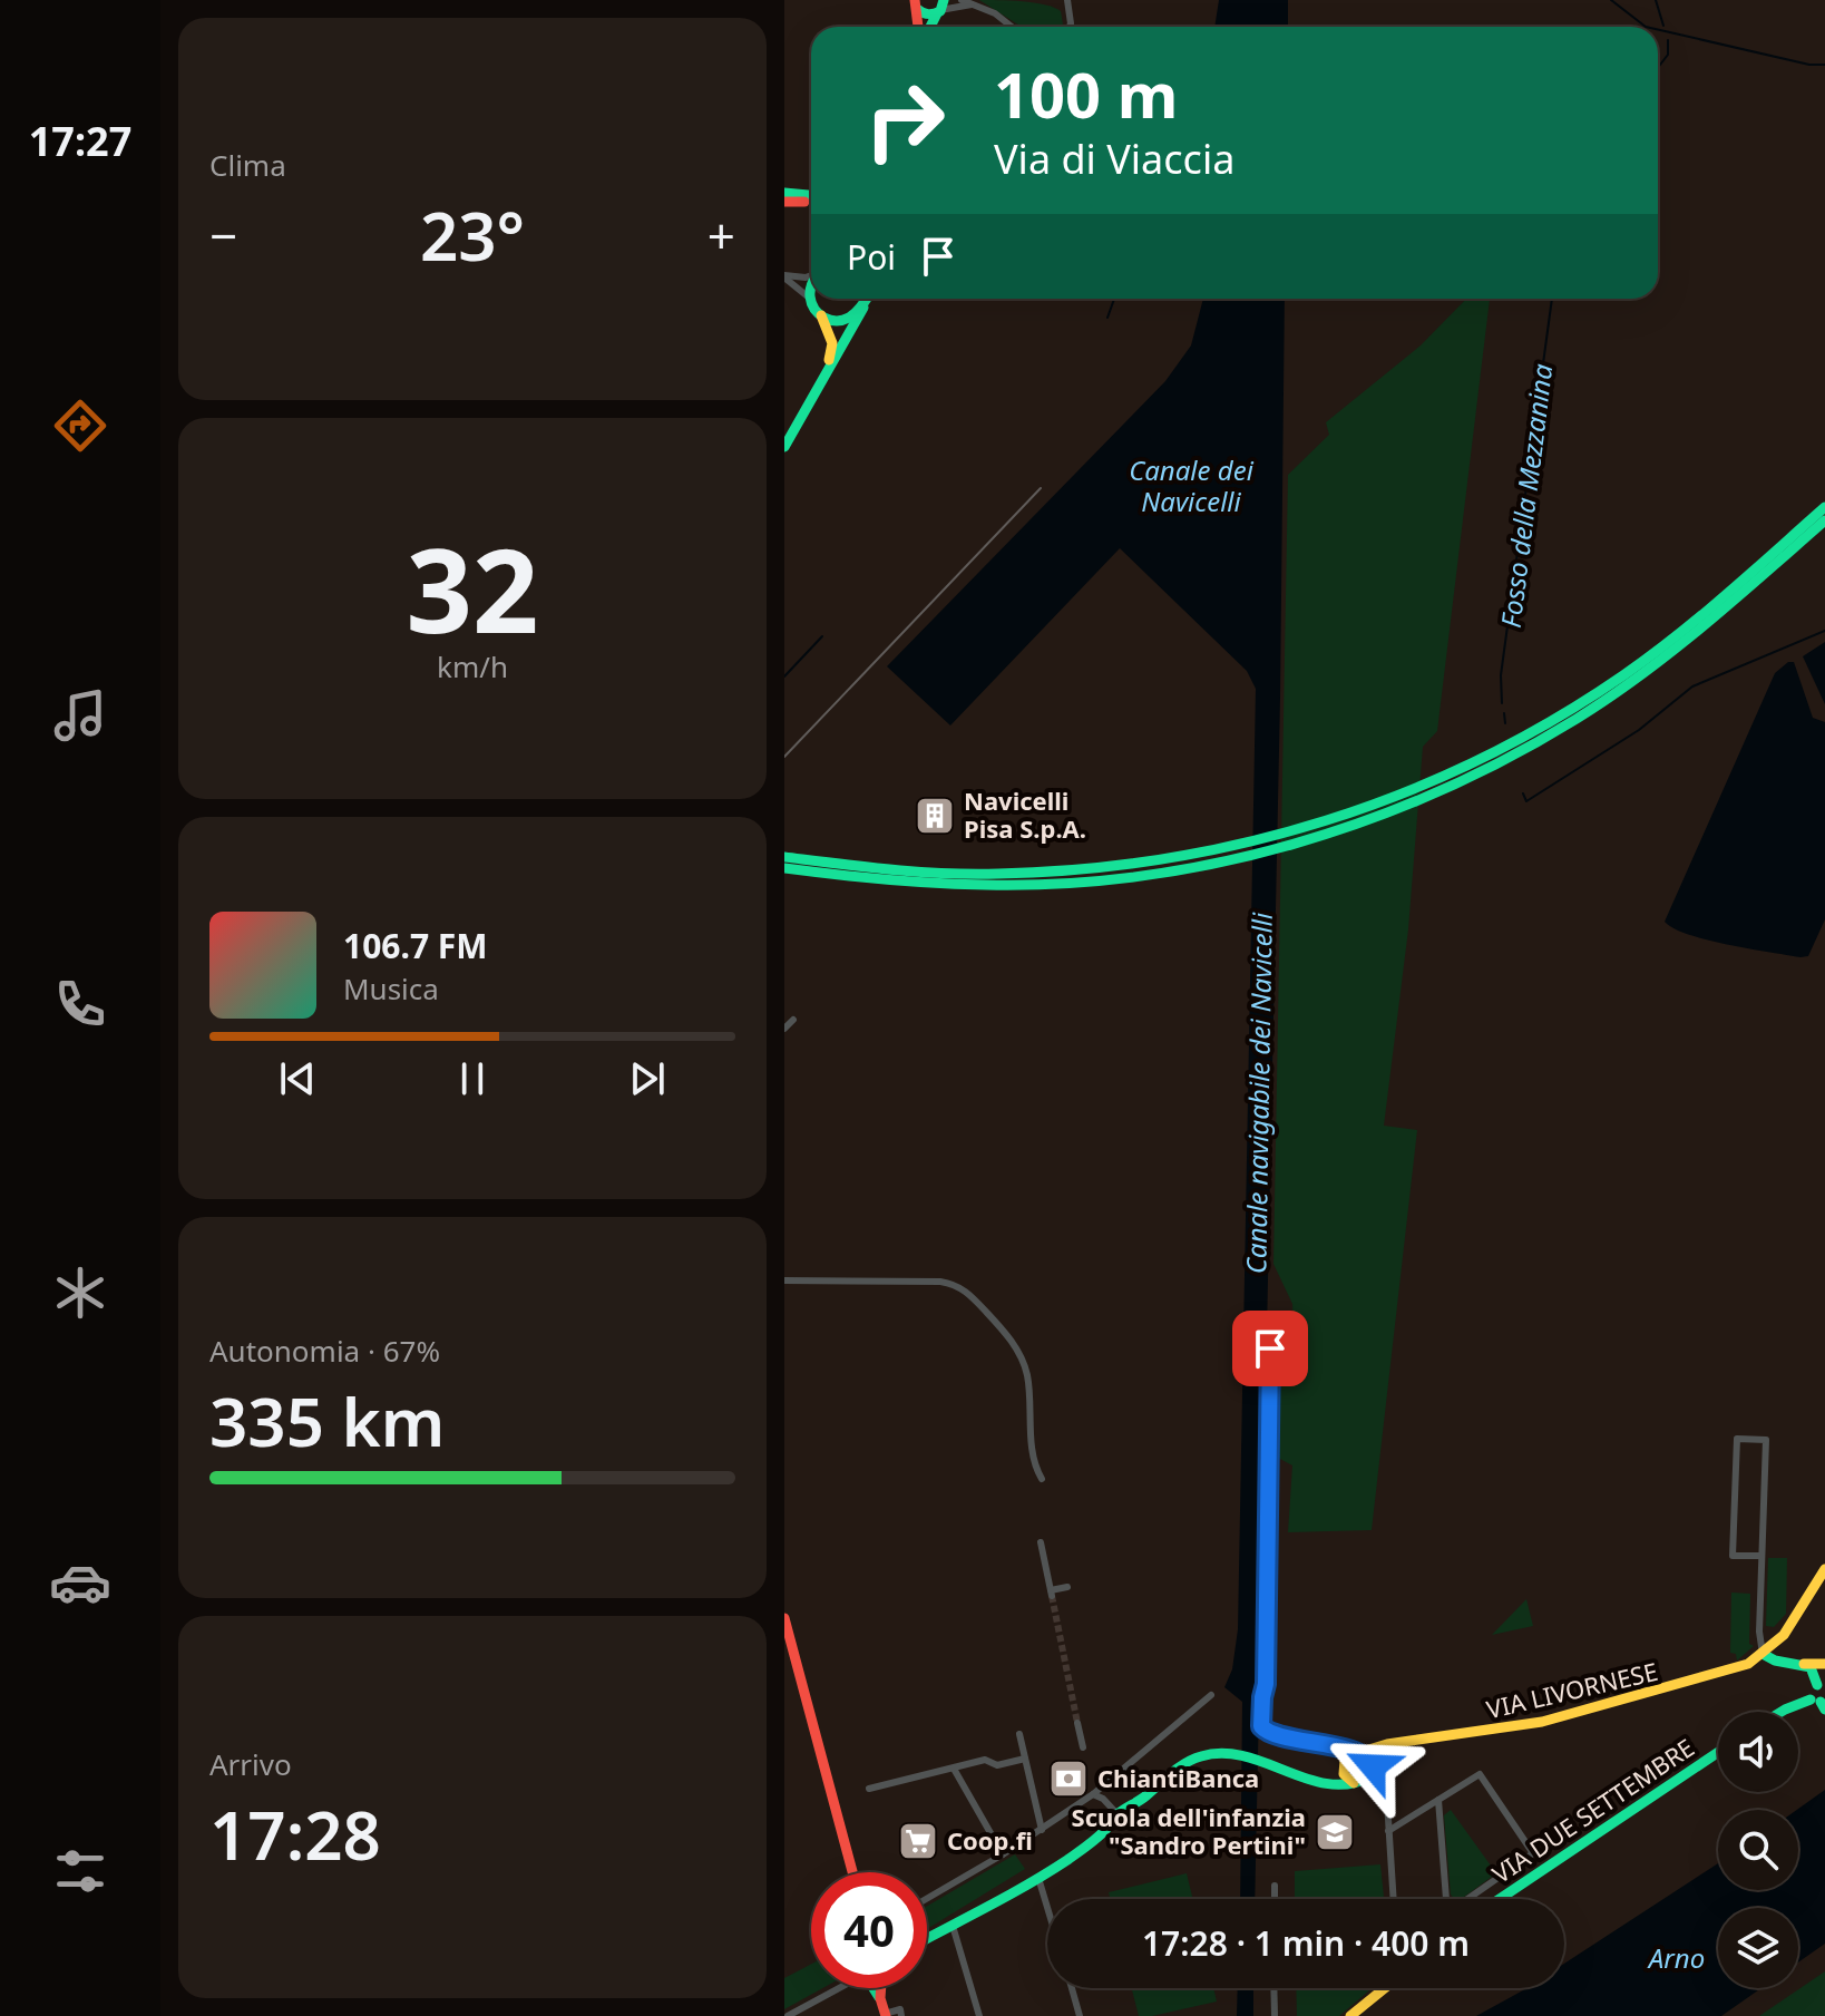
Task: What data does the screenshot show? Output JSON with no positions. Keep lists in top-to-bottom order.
{
  "streets": {
    "main road": ["VIA LIVORNESE", "VIA DUE SETTEMBRE"]
  },
  "water": [
    "Canale dei Navicelli",
    "Fosso della Mezzanina",
    "Canale navigabile dei Navicelli",
    "Arno"
  ],
  "places": {
    "building": ["Navicelli Pisa S.p.A."],
    "bank": ["ChiantiBanca"],
    "school or university": ["Scuola dell'infanzia \"Sandro Pertini\""],
    "supermarket": ["Coop.fi"]
  },
  "page": {
    "tabs": "17:27",
    "tile": [
      "Clima",
      ["32", "km/h"],
      ["Autonomia · 67%", "335 km"],
      ["Arrivo", "17:28"]
    ],
    "turn": ["100 m", "Via di Viaccia"],
    "heat": ["−", "23°", "+"],
    "then": "Poi",
    "song": ["106.7 FM", "Musica"],
    "limit": "40",
    "trip": "17:28 · 1 min · 400 m"
  }
}
